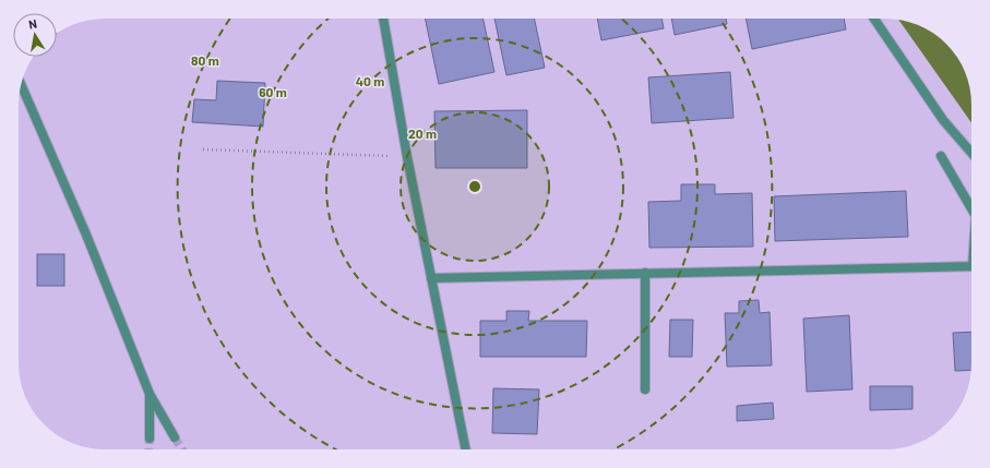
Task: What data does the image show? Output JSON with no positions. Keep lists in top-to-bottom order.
{
  "north": "top",
  "rings": [
    "80 m",
    "40 m",
    "60 m",
    "20 m"
  ]
}
